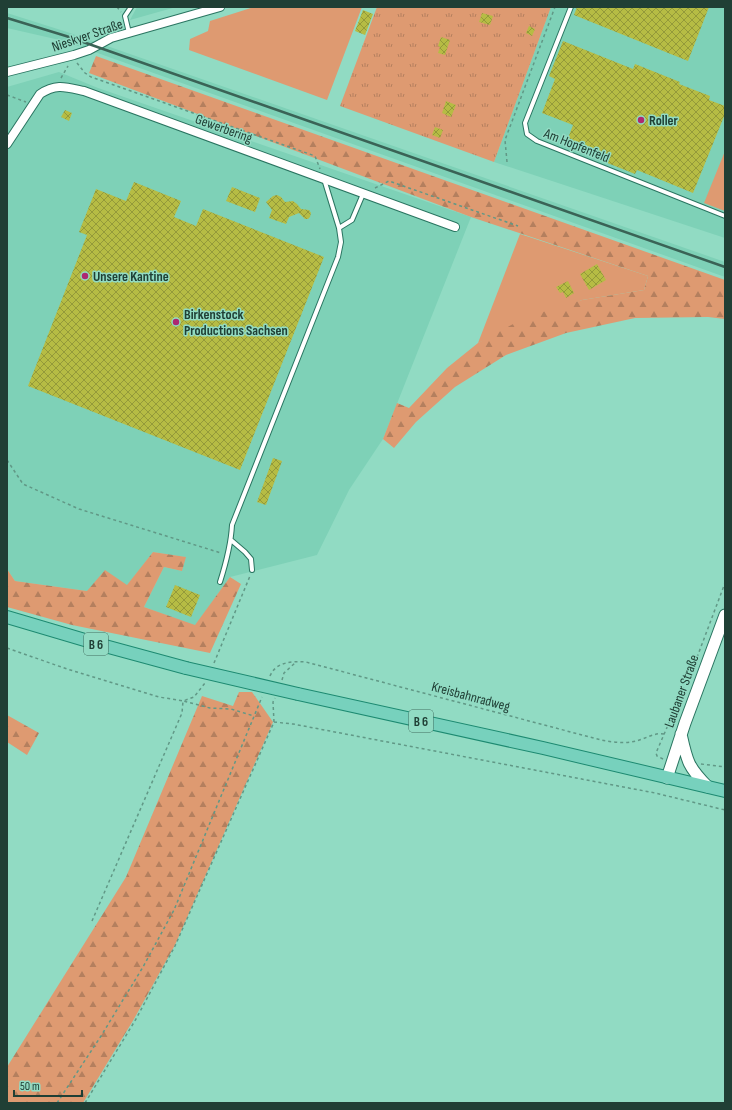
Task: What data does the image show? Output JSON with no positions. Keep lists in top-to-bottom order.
{
  "streets": {
    "main road": ["B 6"],
    "street": ["Nieskyer Straße", "Gewerbering", "Laubaner Straße"],
    "lane": ["Am Hopfenfeld"],
    "path": ["Kreisbahnradweg"]
  },
  "crossings": [
    ["B 6", "Laubaner Straße"]
  ],
  "places": ["Roller", "Unsere Kantine", "Birkenstock Productions Sachsen"],
  "scale_bar": "50 m"
}
